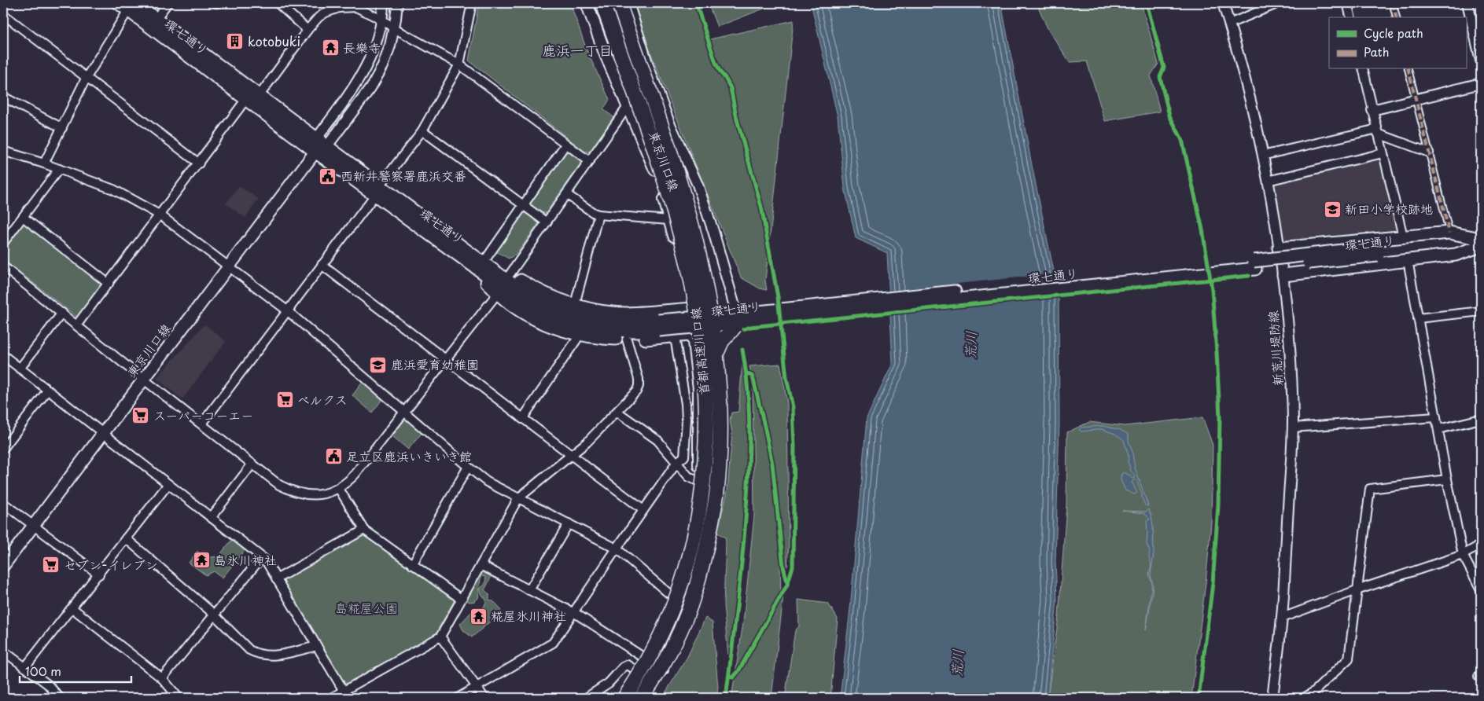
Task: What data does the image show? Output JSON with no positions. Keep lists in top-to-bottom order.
{
  "streets": {
    "highway": ["首都高速川口線"],
    "main road": ["環七通り", "東京川口線"],
    "street": ["新荒川堤防線"]
  },
  "crossings": [
    ["環七通り", "東京川口線"]
  ],
  "districts": ["鹿浜一丁目"],
  "water": ["荒川"],
  "parks": ["島糀屋公園"],
  "places": {
    "building": ["kotobuki"],
    "temple": ["長樂寺", "島氷川神社", "糀屋氷川神社"],
    "public building": ["西新井警察署鹿浜交番", "足立区鹿浜いきいき館"],
    "school or university": ["新田小学校跡地", "鹿浜愛育幼稚園"],
    "supermarket": ["ベルクス", "スーパーコーエー", "セブン-イレブン"]
  },
  "legend": ["Cycle path", "Path"],
  "scale_bar": "100 m"
}
